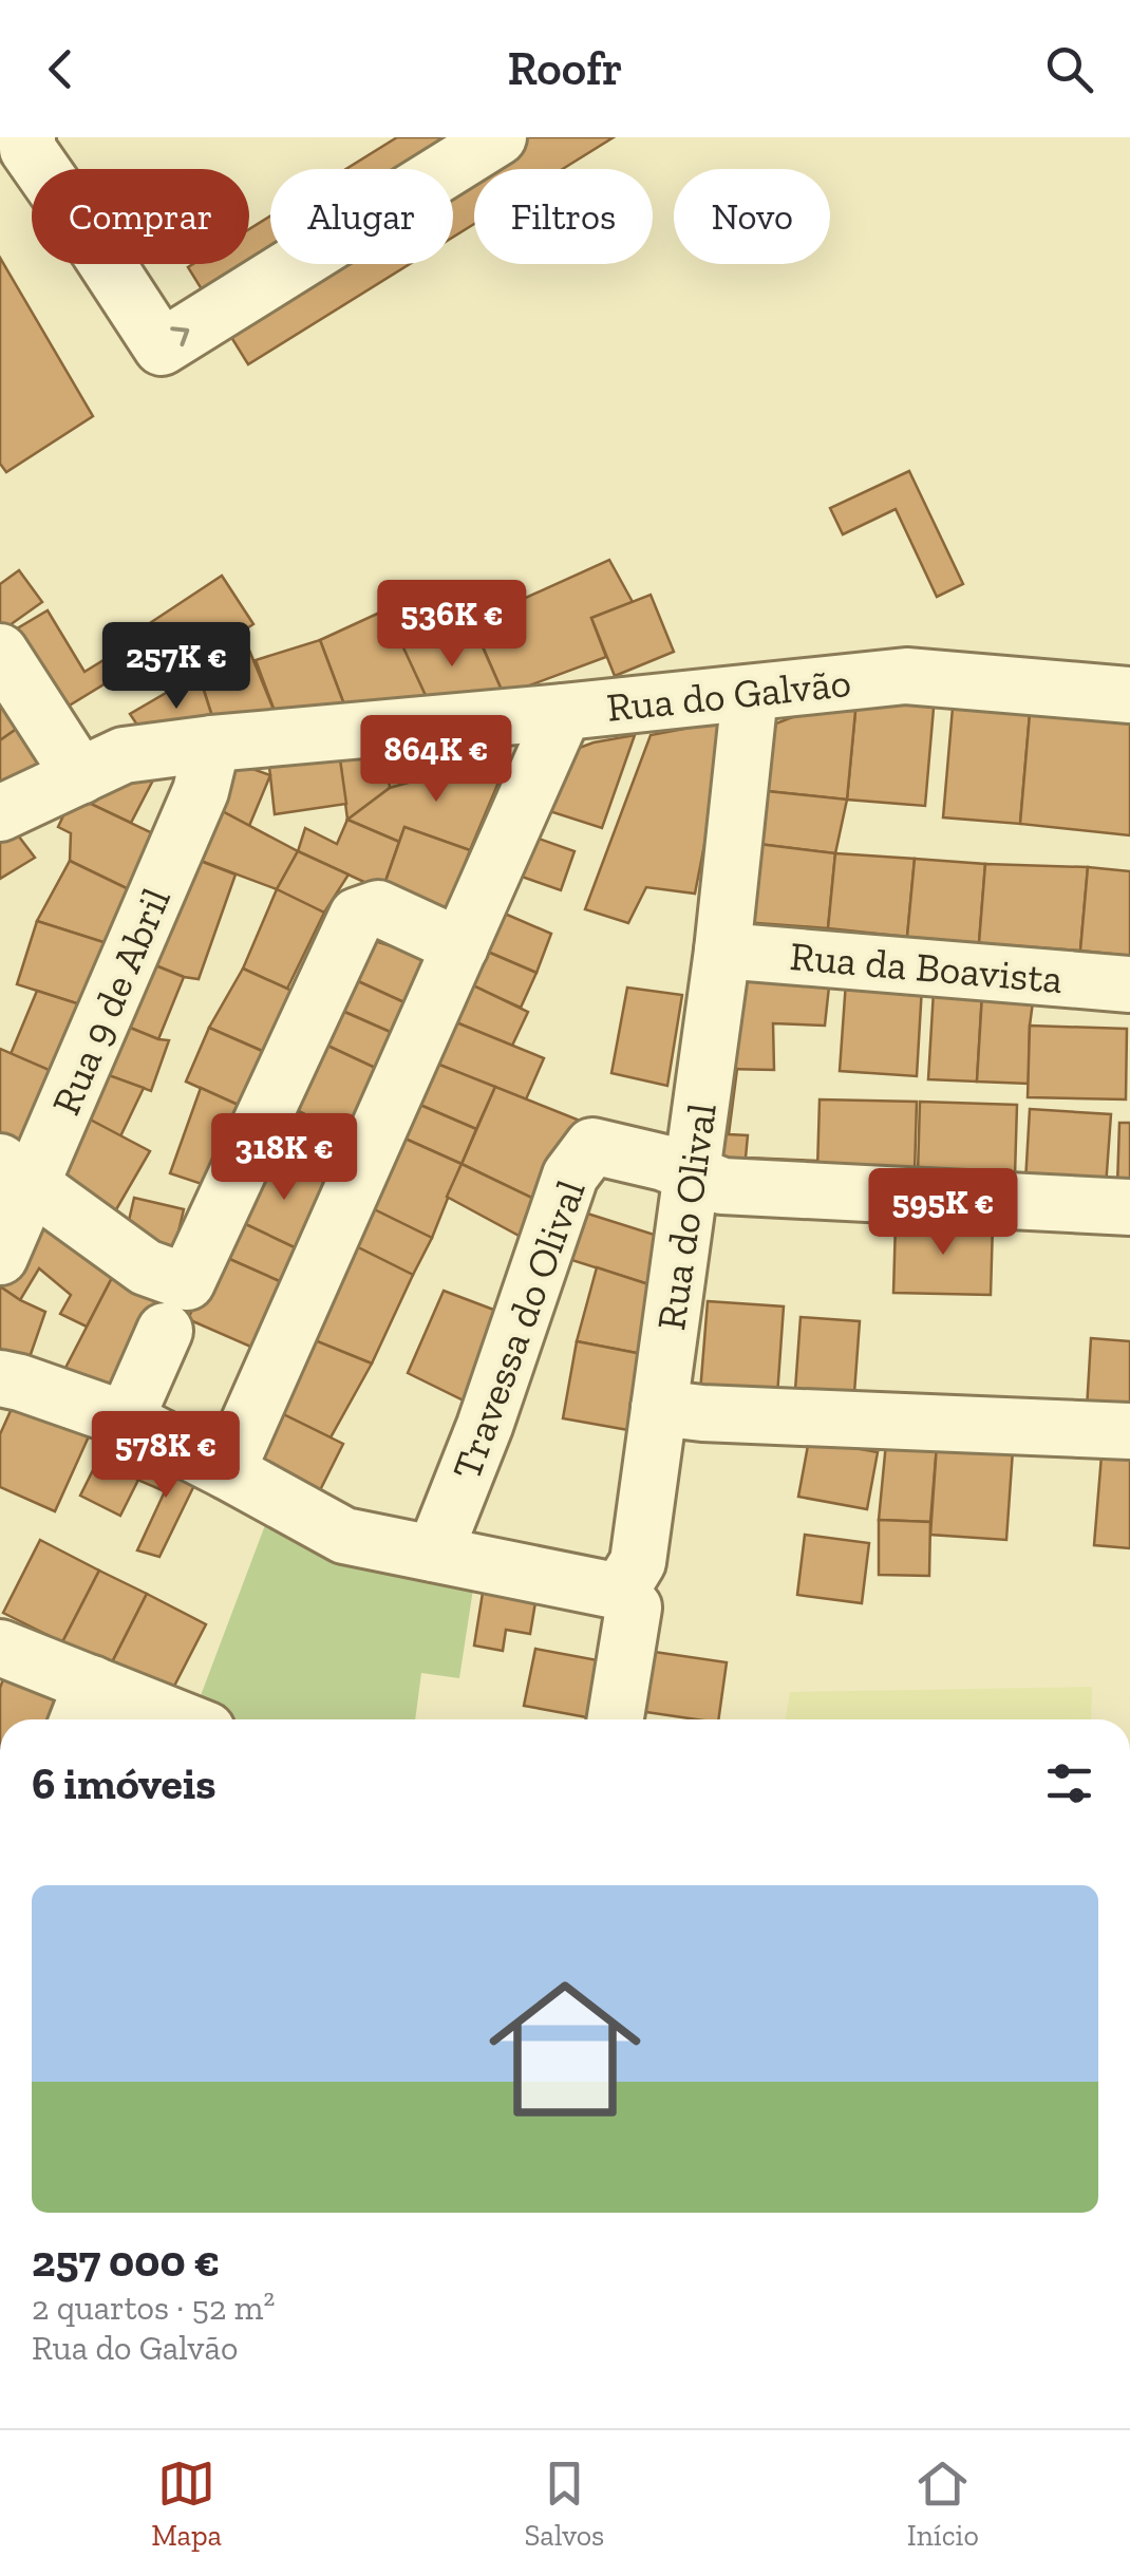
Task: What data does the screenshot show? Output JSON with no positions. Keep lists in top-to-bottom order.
{
  "streets": {
    "street": [
      "Rua do Galvão",
      "Rua da Boavista",
      "Rua 9 de Abril",
      "Rua do Olival",
      "Travessa do Olival"
    ]
  },
  "crossings": [
    ["Rua do Galvão", "Rua 9 de Abril"],
    ["Rua do Galvão", "Rua do Olival"],
    ["Rua da Boavista", "Rua do Olival"],
    ["Rua do Olival", "Travessa do Olival"]
  ],
  "page": {
    "header": "Roofr",
    "chip": [
      "Comprar",
      "Alugar",
      "Filtros",
      "Novo"
    ],
    "price": [
      "536K €",
      "257K €",
      "864K €",
      "318K €",
      "595K €",
      "578K €"
    ],
    "heading": "6 imóveis",
    "list": [
      {
        "name": "257 000 €",
        "note": "2 quartos · 52 m² · Rua do Galvão"
      }
    ],
    "tabs": ["Mapa", "Salvos", "Início"]
  }
}
